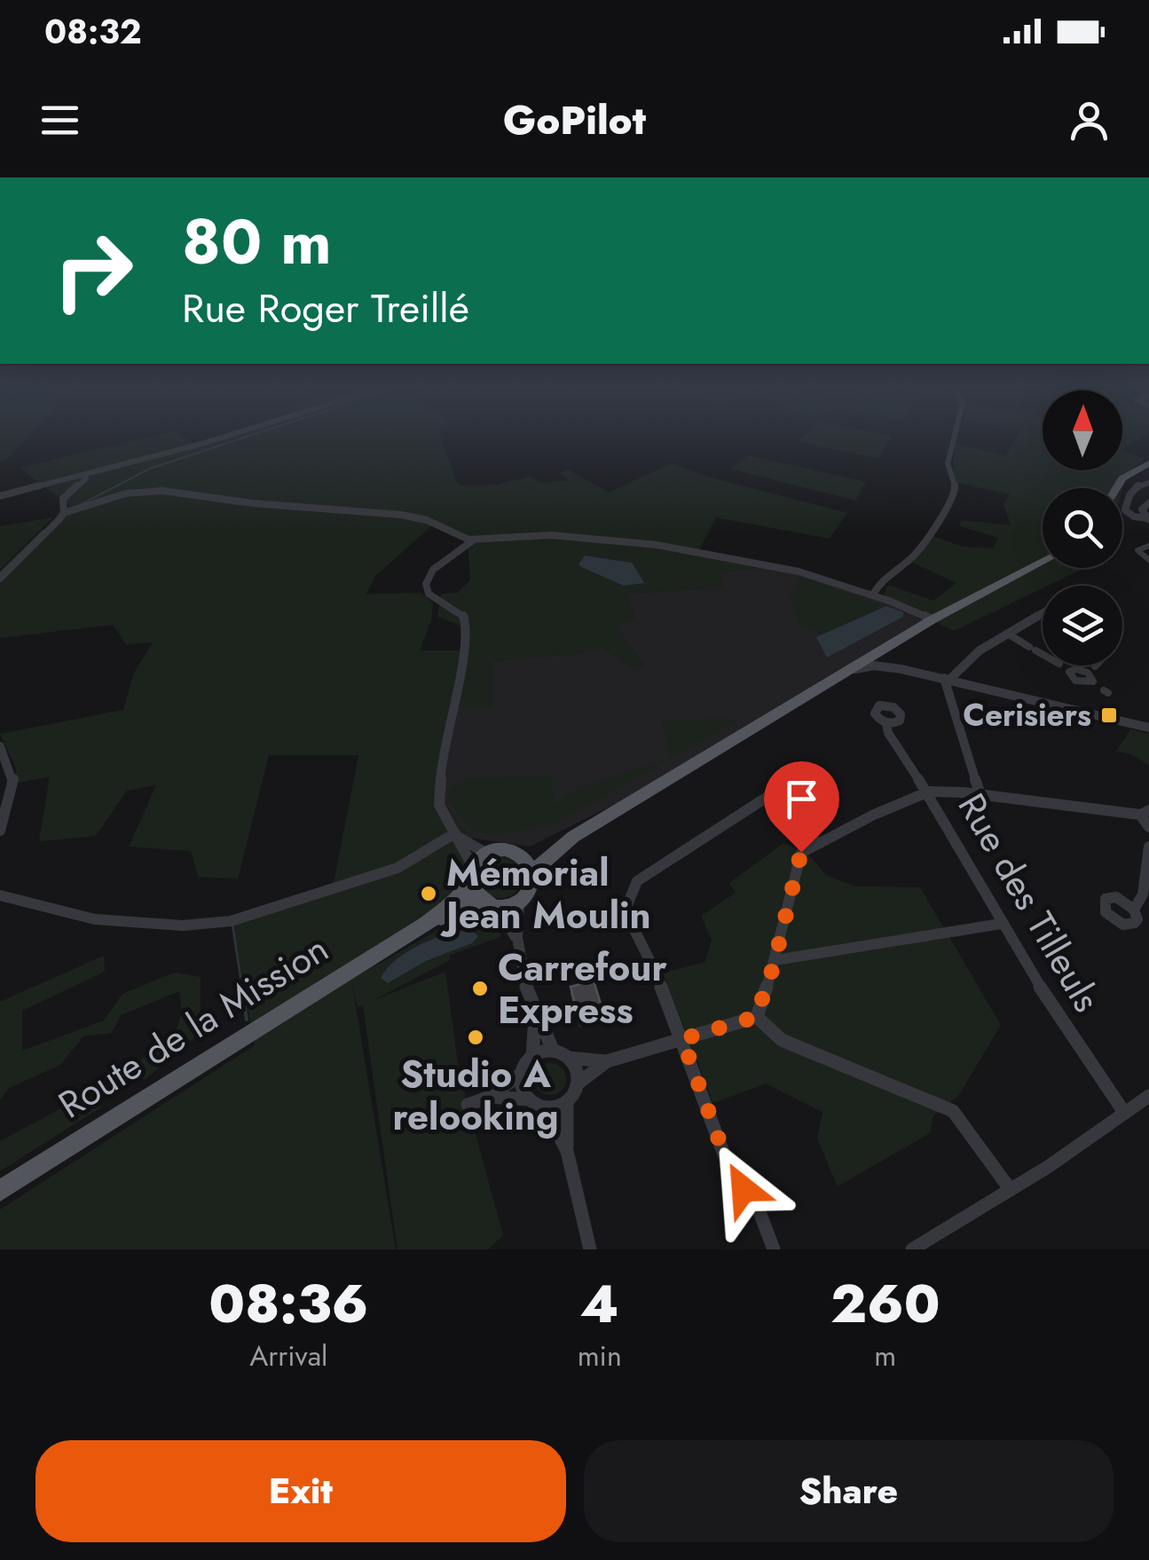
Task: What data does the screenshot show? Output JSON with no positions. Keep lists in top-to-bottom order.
{
  "streets": {
    "main road": ["Route de la Mission"],
    "street": ["Rue des Tilleuls"]
  },
  "places": {
    "transit": ["Cerisiers"],
    "other": ["Mémorial Jean Moulin", "Carrefour Express", "Studio A relooking"]
  },
  "north": "top",
  "page": {
    "status": "08:32",
    "header": "GoPilot",
    "turn": ["80 m", "Rue Roger Treillé"],
    "eta": [
      "08:36",
      "Arrival",
      "4",
      "min",
      "260",
      "m"
    ],
    "buttons": ["Exit", "Share"]
  }
}
